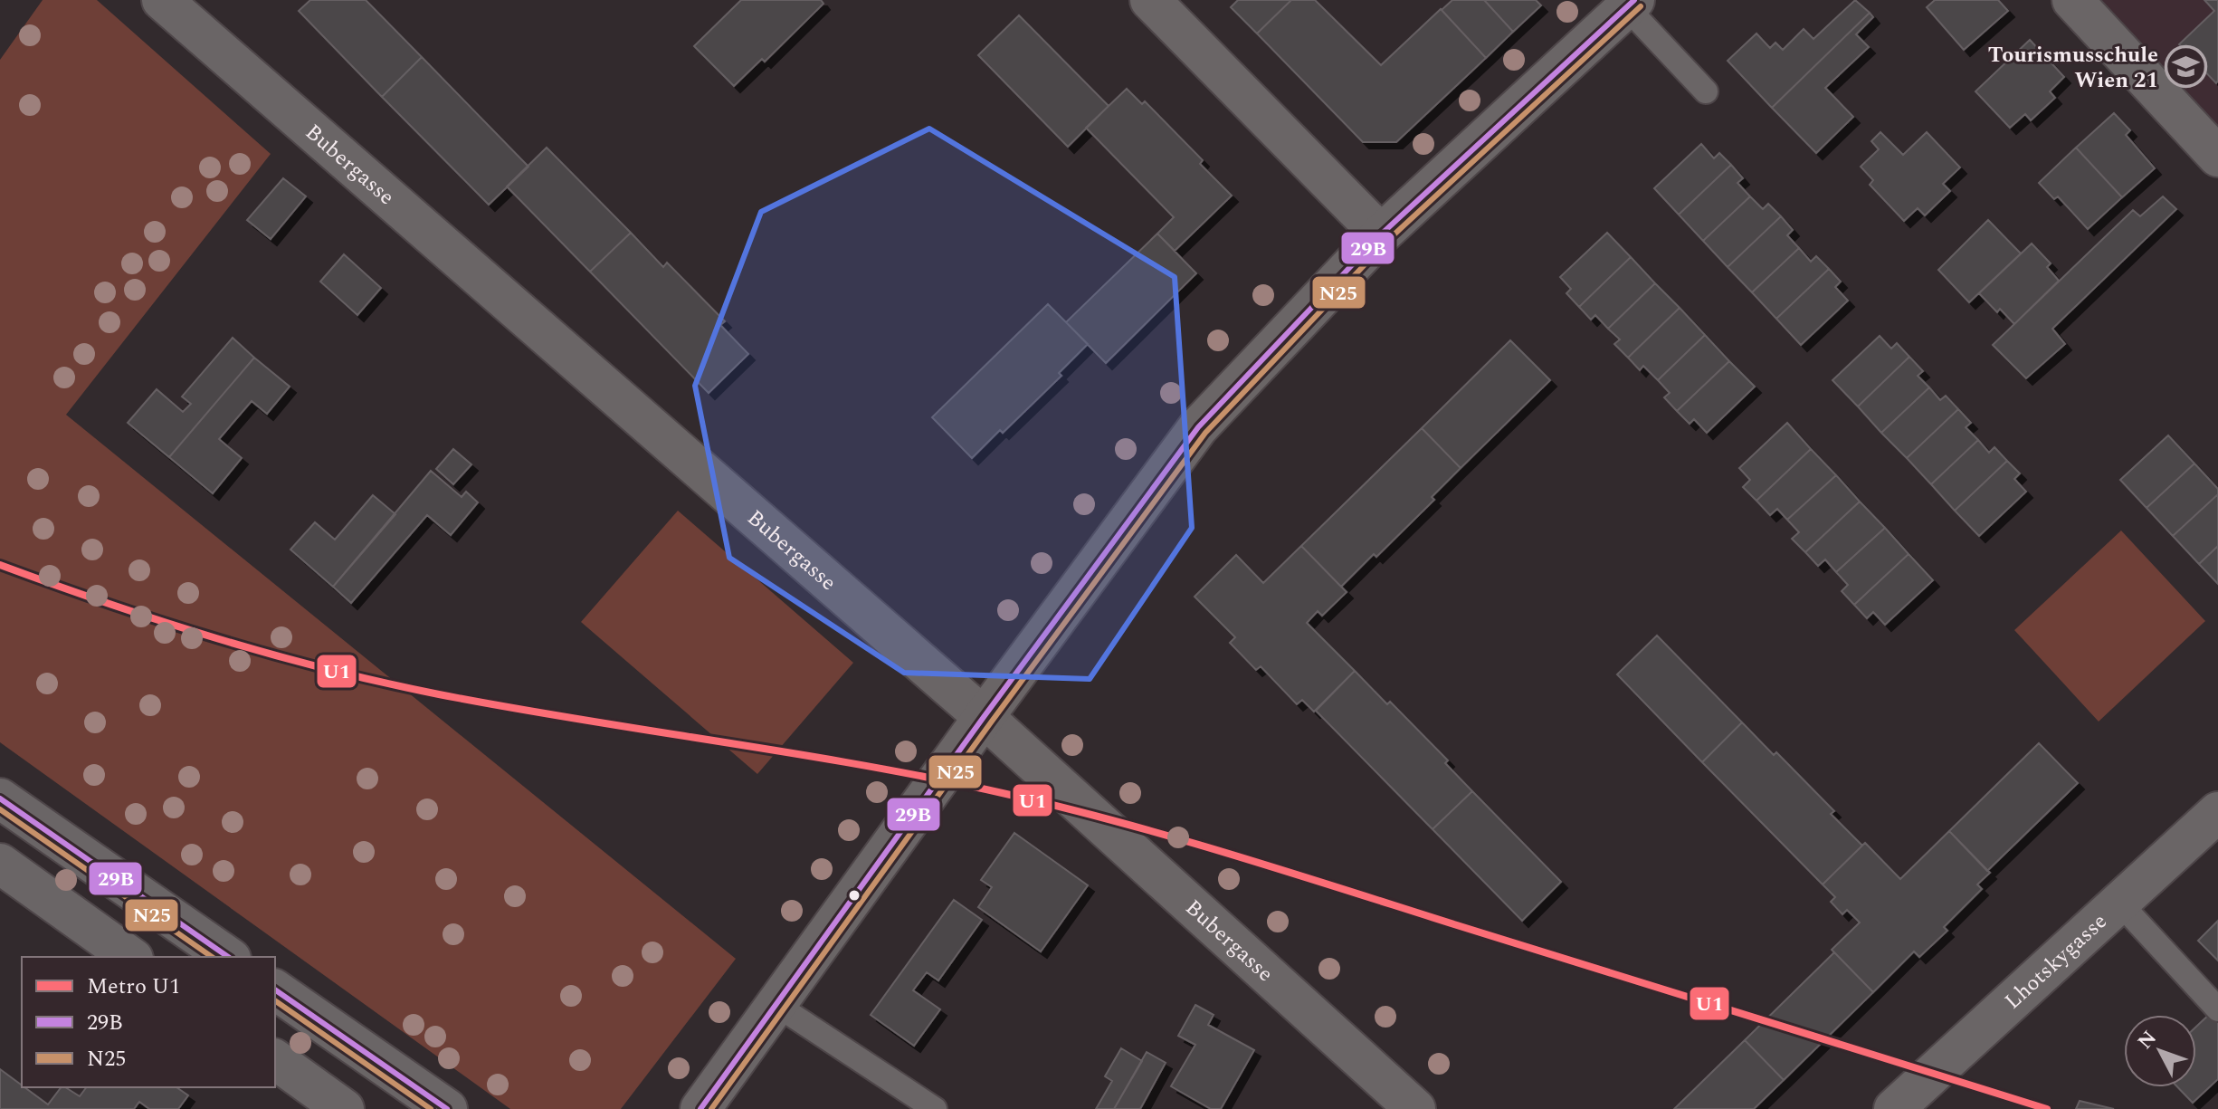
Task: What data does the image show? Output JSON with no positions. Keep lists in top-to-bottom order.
{
  "streets": {
    "street": ["Bubergasse", "Lhotskygasse"]
  },
  "places": {
    "school or university": ["Tourismusschule Wien 21"]
  },
  "lines": ["transit line 29B", "transit line N25", "metro line U1"],
  "legend": ["Metro U1", "29B", "N25"],
  "north": "top left"
}
